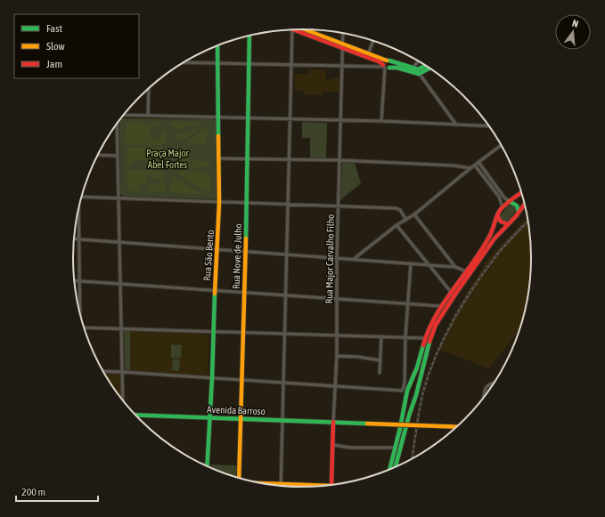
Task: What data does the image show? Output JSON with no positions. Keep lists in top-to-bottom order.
{
  "streets": {
    "street": [
      "Rua São Bento",
      "Rua Nove de Julho",
      "Rua Major Carvalho Filho",
      "Avenida Barroso"
    ]
  },
  "crossings": [
    ["Rua São Bento", "Avenida Barroso"],
    ["Rua Nove de Julho", "Avenida Barroso"],
    ["Rua Major Carvalho Filho", "Avenida Barroso"]
  ],
  "parks": ["Praça Major Abel Fortes"],
  "legend": ["Fast", "Slow", "Jam"],
  "scale_bar": "200 m",
  "north": "top"
}
